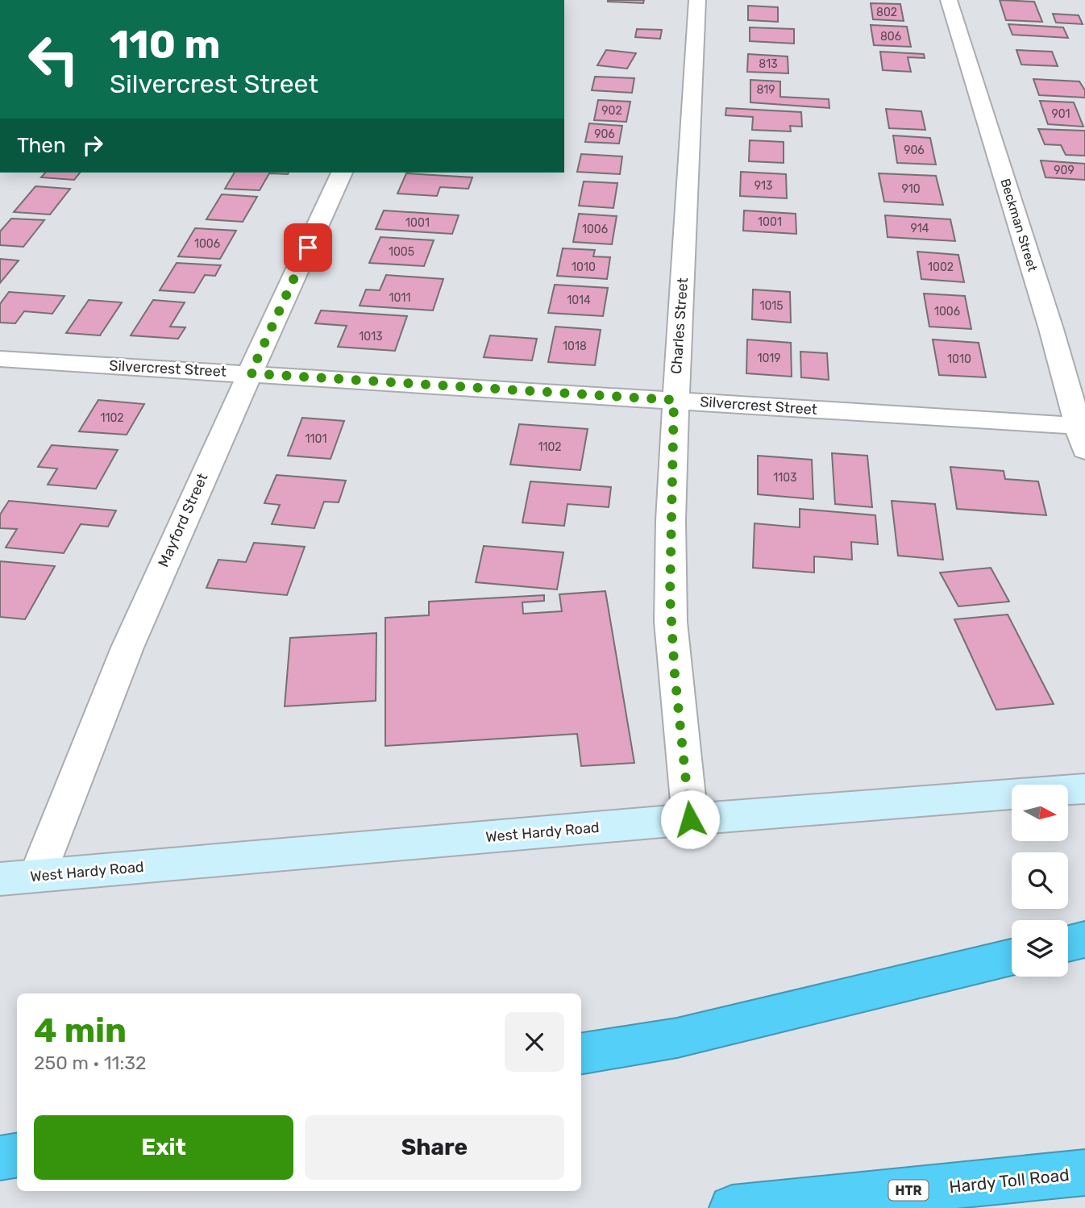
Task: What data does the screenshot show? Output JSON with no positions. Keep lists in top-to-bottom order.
{
  "streets": {
    "highway": ["Hardy Toll Road", "HTR"],
    "main road": ["West Hardy Road"],
    "street": [
      "Beckman Street",
      "Charles Street",
      "Silvercrest Street",
      "Mayford Street"
    ]
  },
  "crossings": [
    ["Beckman Street", "Silvercrest Street"],
    ["Charles Street", "Silvercrest Street"],
    ["Charles Street", "West Hardy Road"],
    ["Silvercrest Street", "Mayford Street"],
    ["Mayford Street", "West Hardy Road"]
  ],
  "house_numbers": [
    "802",
    "806",
    "813",
    "819",
    "902",
    "901",
    "906",
    "906",
    "909",
    "913",
    "910",
    "1001",
    "1001",
    "914",
    "1006",
    "1006",
    "1005",
    "1010",
    "1002",
    "1011",
    "1014",
    "1015",
    "1006",
    "1013",
    "1018",
    "1019",
    "1010",
    "1102",
    "1101",
    "1102",
    "1103"
  ],
  "north": "right",
  "page": {
    "turn": ["110 m", "Silvercrest Street"],
    "then": "Then",
    "heading": ["4 min", "250 m · 11:32"],
    "buttons": ["Exit", "Share"]
  }
}
